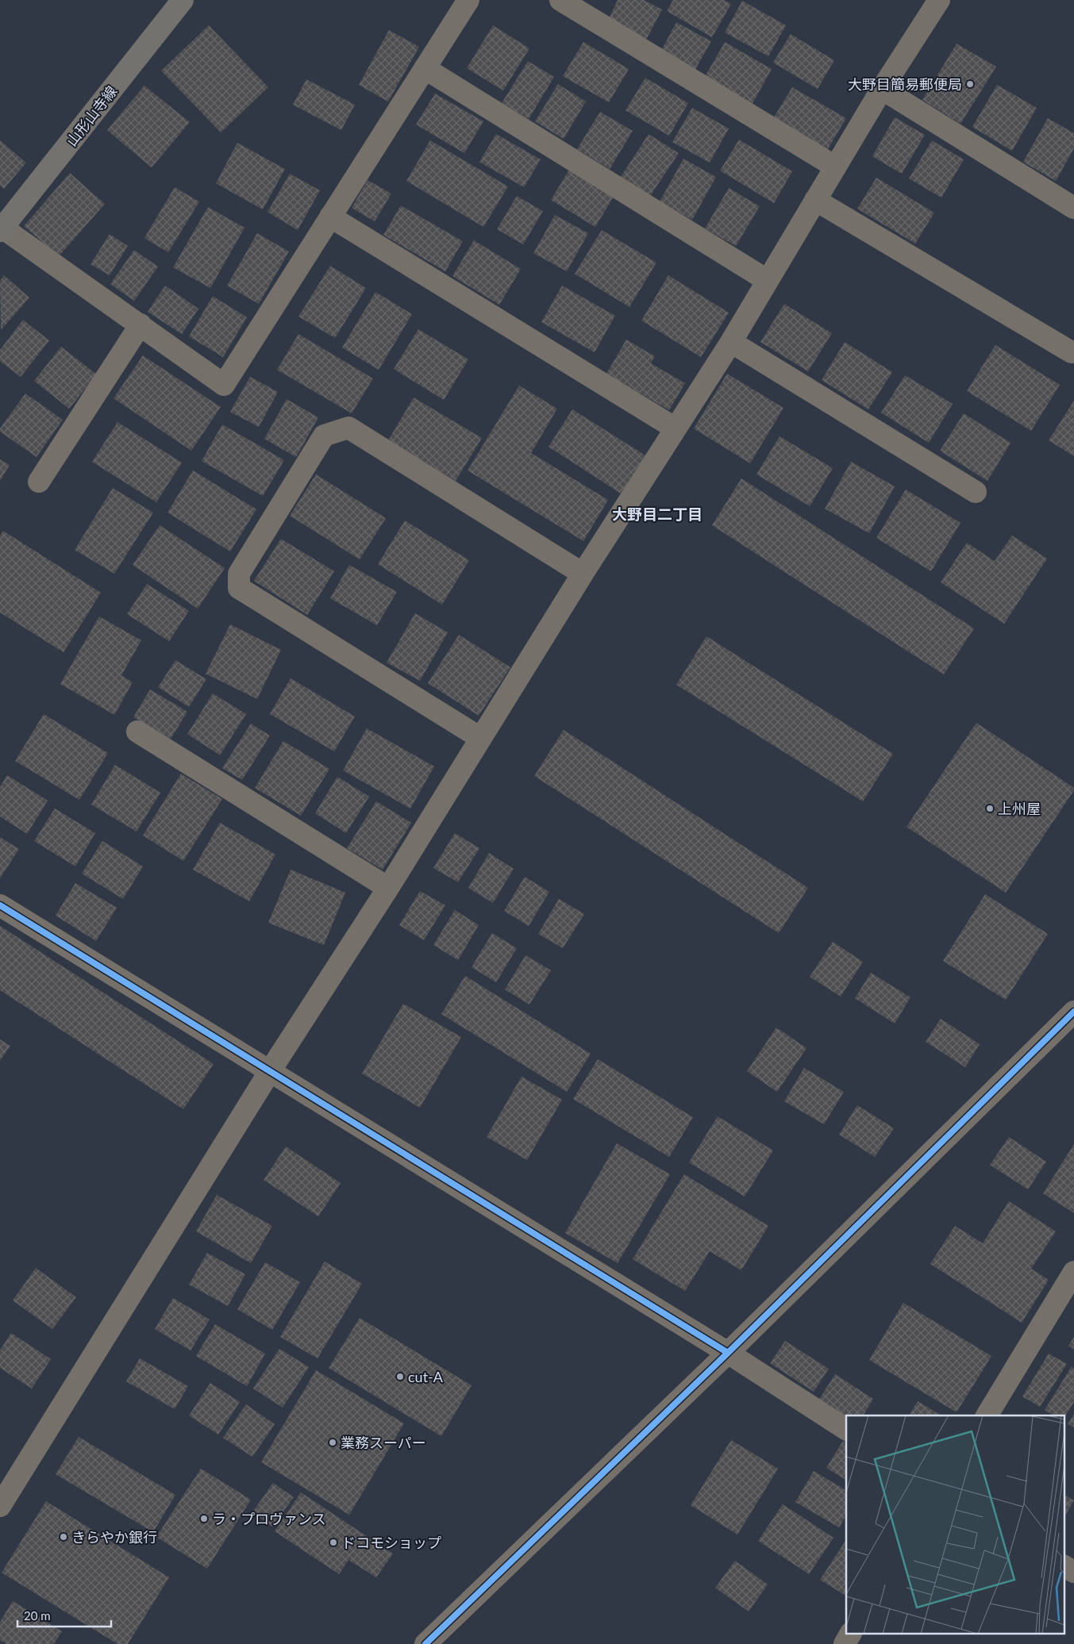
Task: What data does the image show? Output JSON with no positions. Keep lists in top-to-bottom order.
{
  "streets": {
    "main road": ["山形山寺線"]
  },
  "districts": ["大野目二丁目"],
  "places": [
    "大野目簡易郵便局",
    "上州屋",
    "cut-A",
    "業務スーパー",
    "ラ・プロヴァンス",
    "きらやか銀行",
    "ドコモショップ"
  ],
  "scale_bar": "20 m"
}
